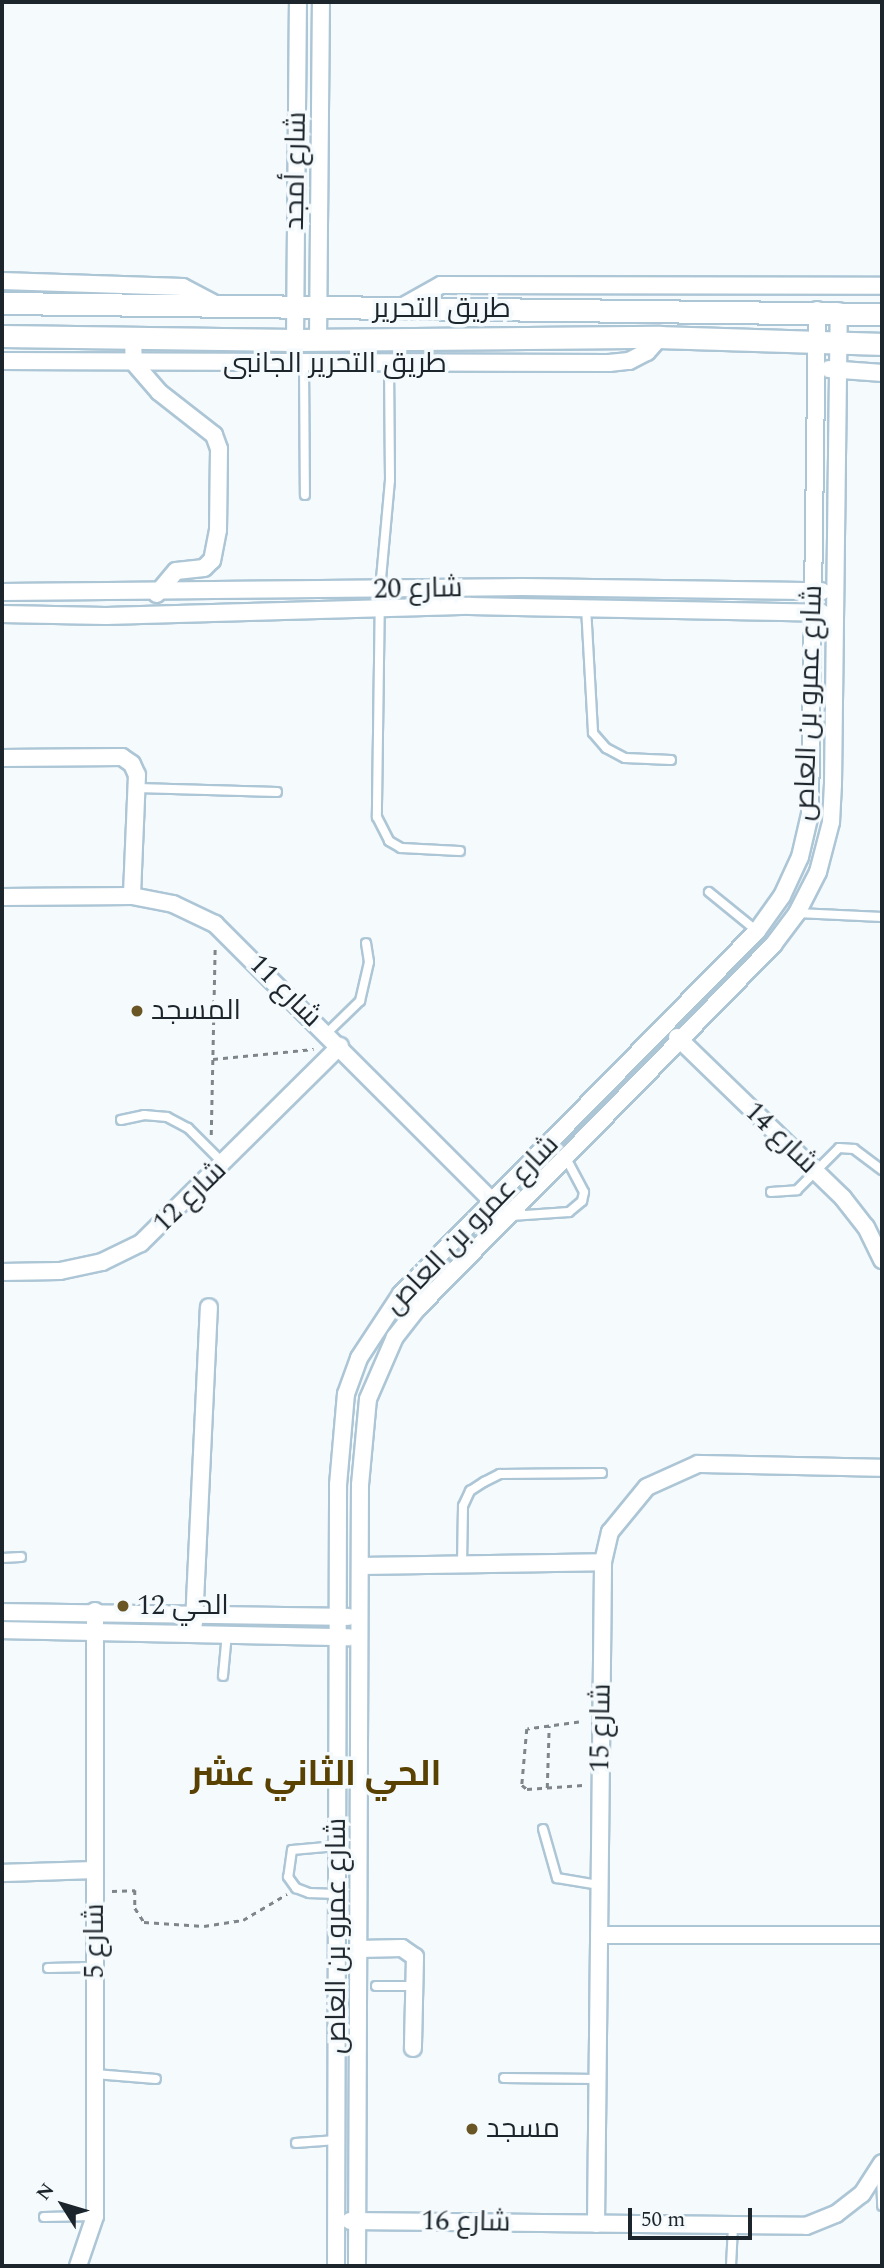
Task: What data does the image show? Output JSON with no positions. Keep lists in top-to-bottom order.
{
  "streets": {
    "street": [
      "شارع أمجد",
      "طريق التحرير",
      "طريق التحرير الجانبى",
      "شارع 20",
      "شارع عمرو بن العاص",
      "شارع 11",
      "شارع 14",
      "شارع 12",
      "شارع 15",
      "شارع 5",
      "شارع 16"
    ]
  },
  "crossings": [
    ["شارع أمجد", "طريق التحرير"],
    ["طريق التحرير", "طريق التحرير الجانبى"],
    ["طريق التحرير", "شارع عمرو بن العاص"],
    ["شارع 20", "شارع عمرو بن العاص"],
    ["شارع عمرو بن العاص", "شارع 11"],
    ["شارع عمرو بن العاص", "شارع 14"],
    ["شارع عمرو بن العاص", "شارع 16"],
    ["شارع 11", "شارع 12"],
    ["شارع 15", "شارع 16"]
  ],
  "districts": ["الحي الثاني عشر"],
  "places": ["المسجد", "الحي 12", "مسجد"],
  "scale_bar": "50 m",
  "north": "top left"
}
